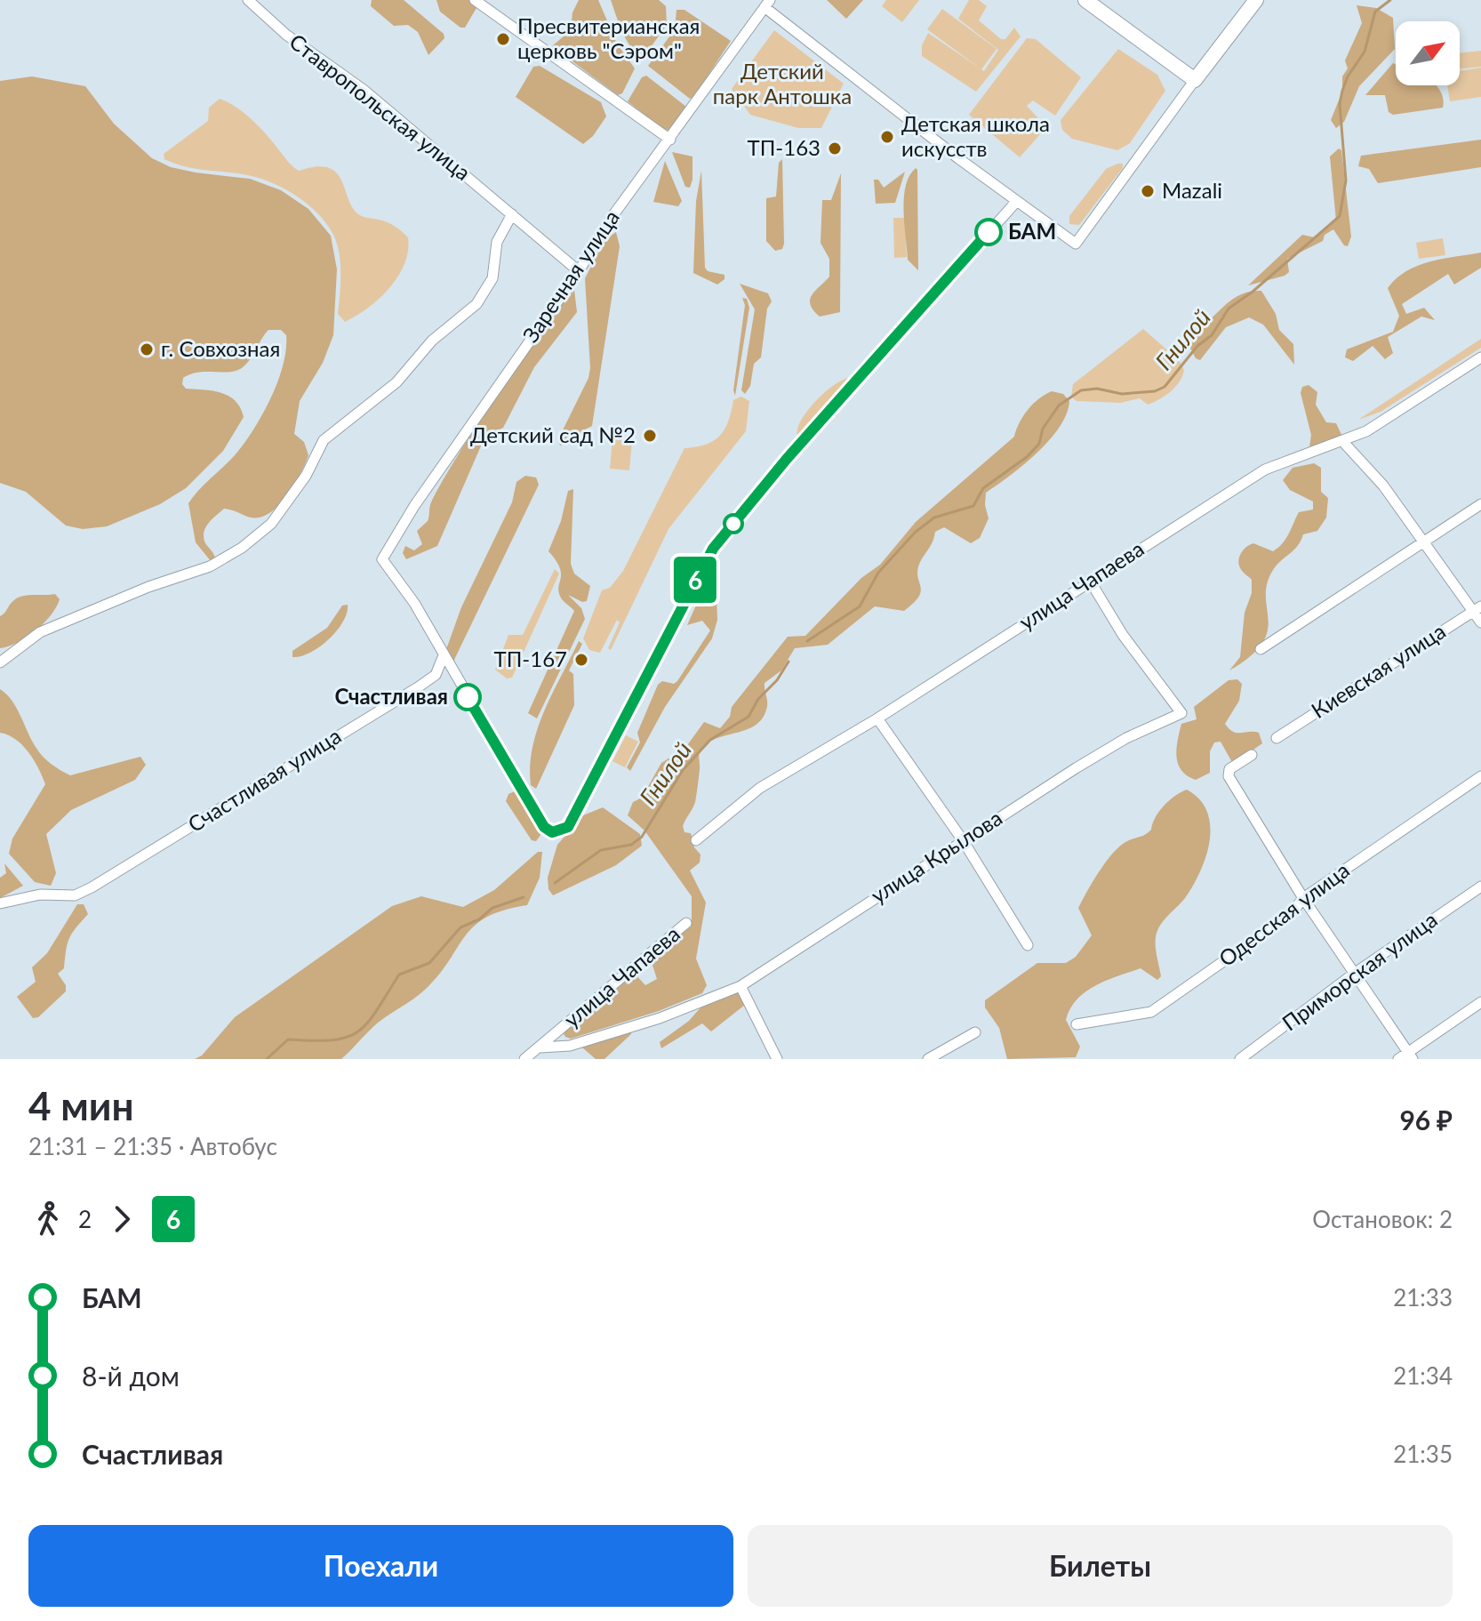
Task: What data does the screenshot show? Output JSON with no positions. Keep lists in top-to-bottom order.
{
  "streets": {
    "street": [
      "Ставропольская улица",
      "Заречная улица",
      "улица Чапаева",
      "Киевская улица",
      "Счастливая улица",
      "улица Крылова",
      "Одесская улица",
      "Приморская улица"
    ]
  },
  "crossings": [
    ["Ставропольская улица", "Заречная улица"],
    ["Заречная улица", "Счастливая улица"],
    ["улица Чапаева", "улица Крылова"]
  ],
  "water": ["Гнилой"],
  "parks": ["Детский парк Антошка"],
  "places": [
    "Пресвитерианская церковь \"Сэром\"",
    "Детская школа искусств",
    "ТП-163",
    "Mazali",
    "БАМ",
    "г. Совхозная",
    "Детский сад №2",
    "ТП-167",
    "Счастливая"
  ],
  "lines": ["bus line 6"],
  "north": "top right",
  "page": {
    "on_map": "6",
    "heading": ["4 мин", "21:31 – 21:35 · Автобус", "96 ₽"],
    "legs": ["2", "6", "Остановок: 2"],
    "list": [
      {
        "name": "БАМ",
        "value": "21:33"
      },
      {
        "name": "8-й дом",
        "value": "21:34"
      },
      {
        "name": "Счастливая",
        "value": "21:35"
      }
    ],
    "buttons": ["Поехали", "Билеты"]
  }
}
